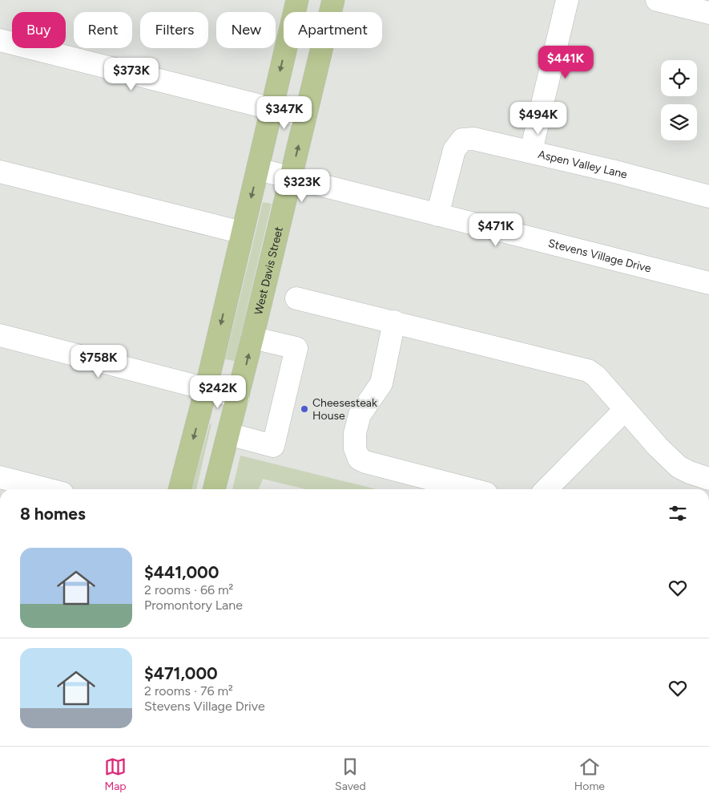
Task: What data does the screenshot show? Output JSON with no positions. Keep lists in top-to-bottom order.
{
  "streets": {
    "main road": ["West Davis Street"],
    "street": ["Aspen Valley Lane", "Stevens Village Drive"]
  },
  "crossings": [
    ["Aspen Valley Lane", "Stevens Village Drive"],
    ["Stevens Village Drive", "West Davis Street"]
  ],
  "places": ["Cheesesteak House"],
  "page": {
    "chip": [
      "Buy",
      "Rent",
      "Filters",
      "New",
      "Apartment"
    ],
    "price": [
      "$441K",
      "$373K",
      "$347K",
      "$494K",
      "$323K",
      "$471K",
      "$758K",
      "$242K"
    ],
    "heading": "8 homes",
    "list": [
      {
        "name": "$441,000",
        "note": "2 rooms · 66 m² · Promontory Lane"
      },
      {
        "name": "$471,000",
        "note": "2 rooms · 76 m² · Stevens Village Drive"
      }
    ],
    "tabs": ["Map", "Saved", "Home"]
  }
}
